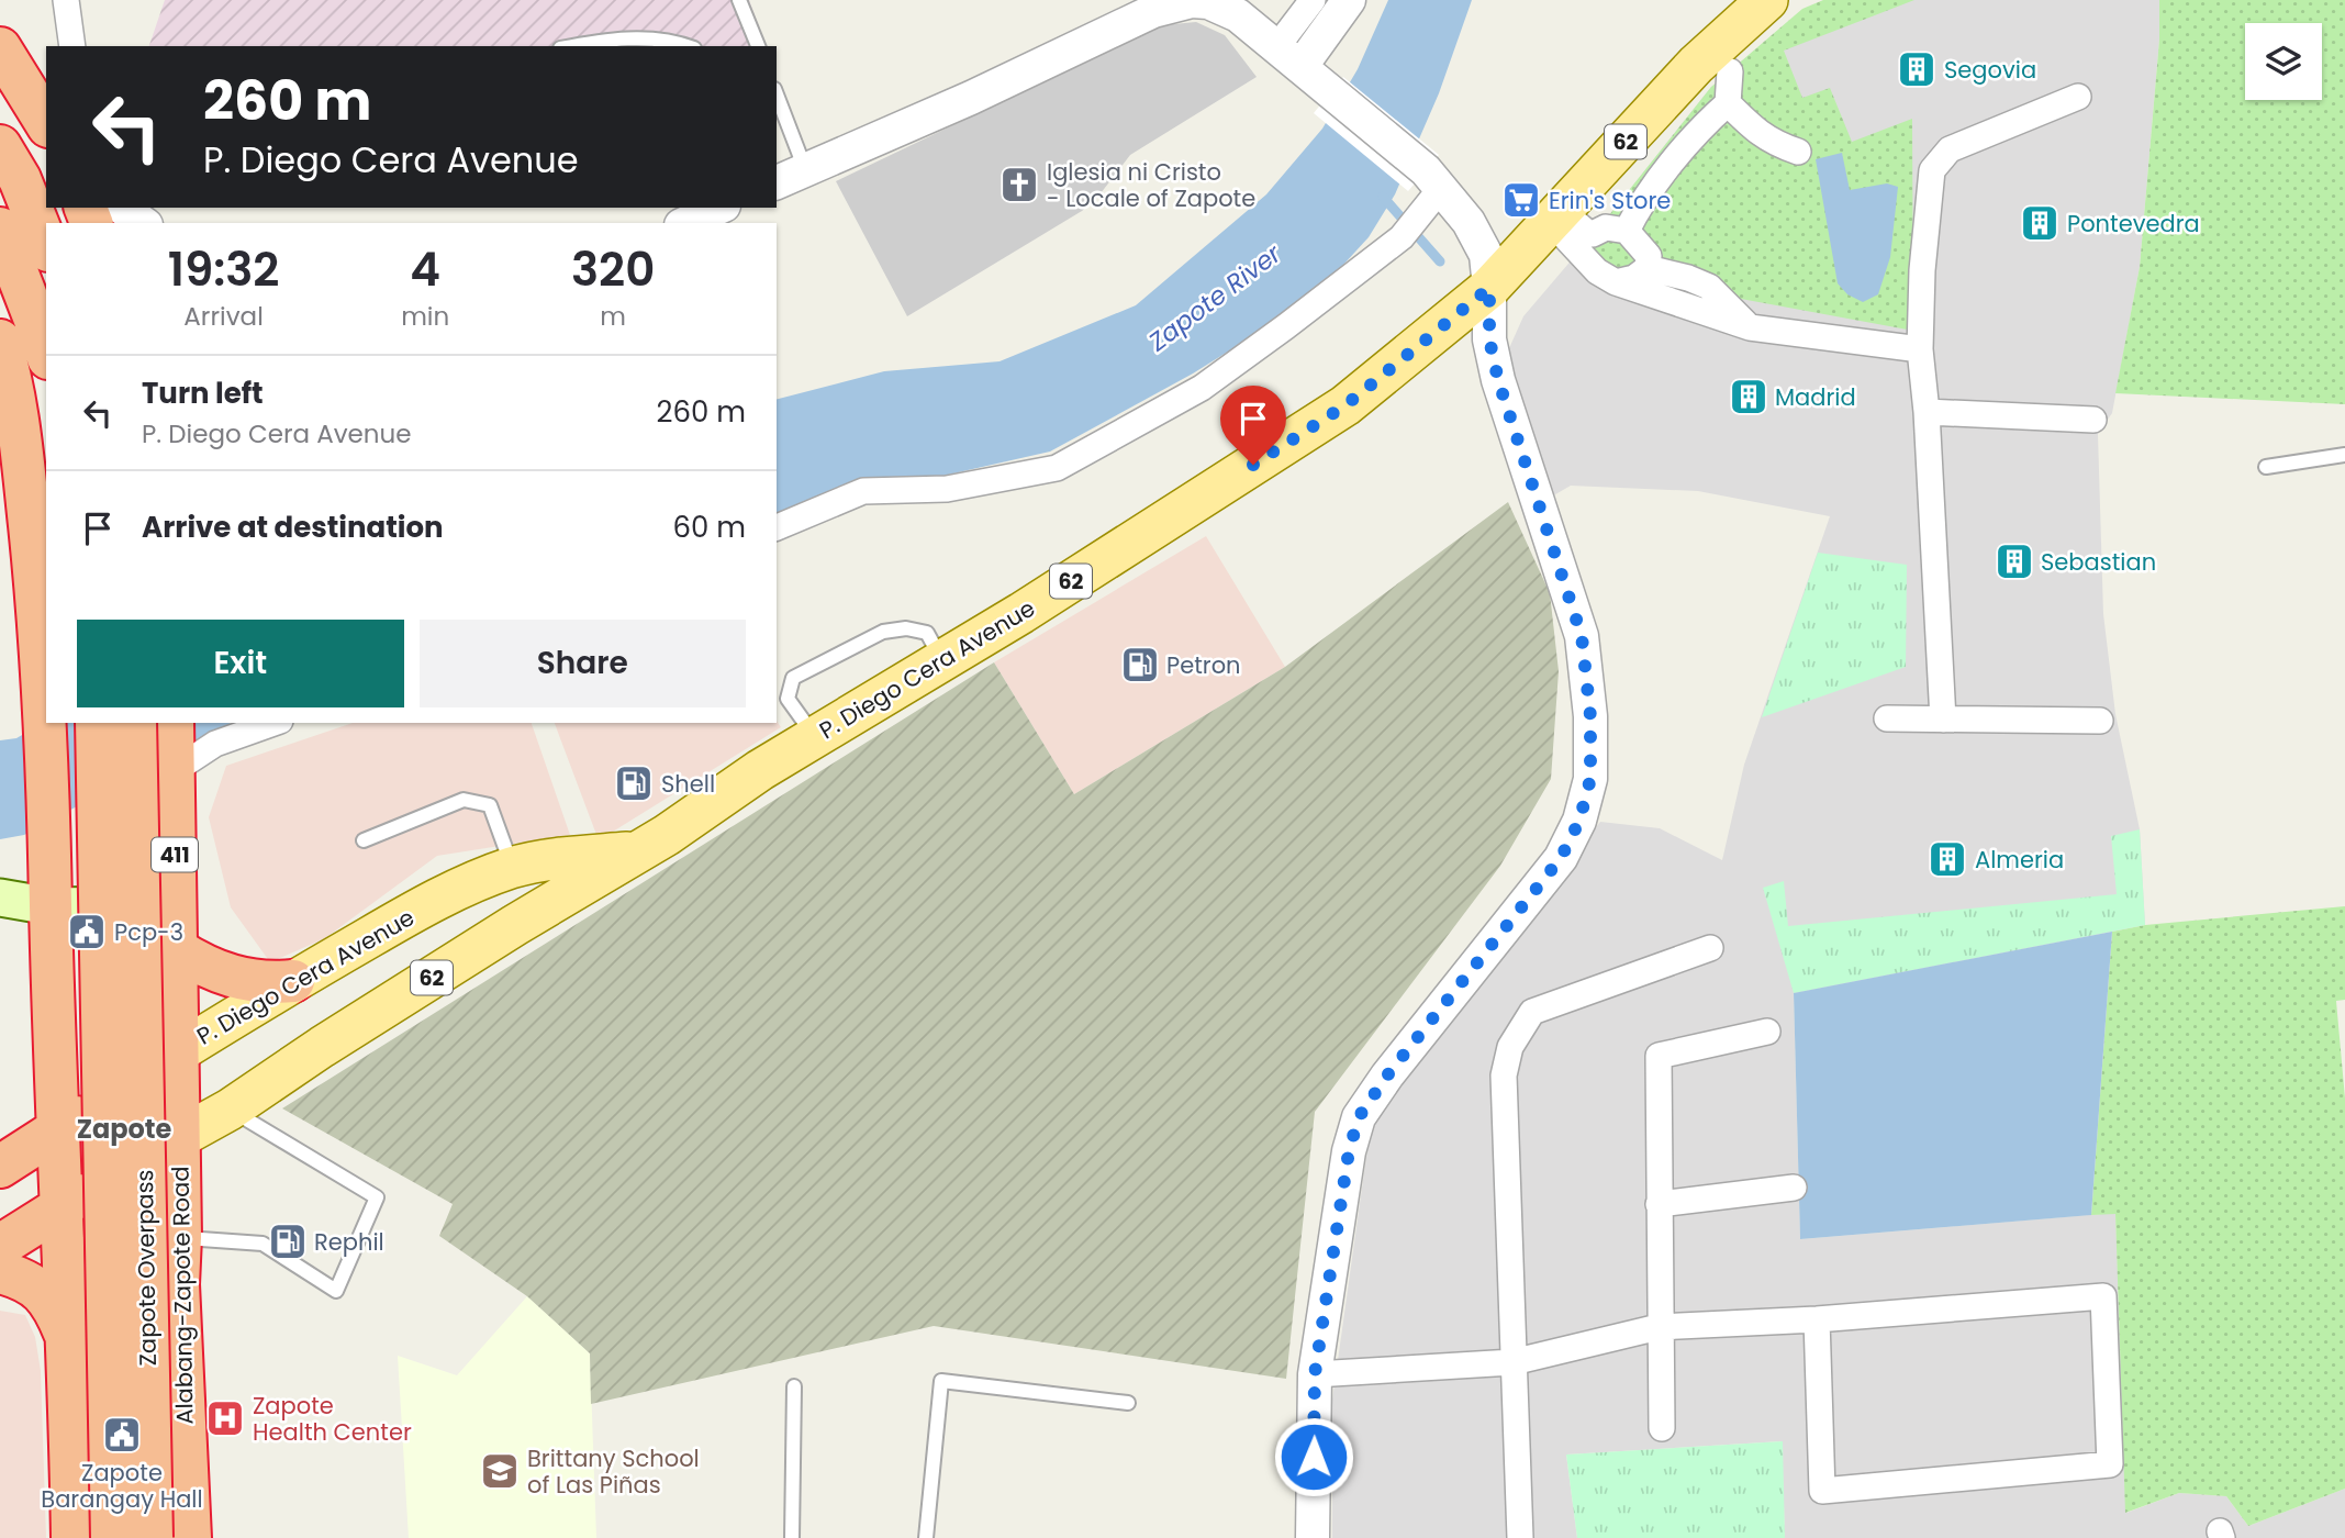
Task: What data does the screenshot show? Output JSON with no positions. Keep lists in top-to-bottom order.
{
  "streets": {
    "highway": [
      "62",
      "P. Diego Cera Avenue",
      "411",
      "Zapote Overpass",
      "Alabang-Zapote Road"
    ]
  },
  "crossings": [
    ["P. Diego Cera Avenue", "411"],
    ["P. Diego Cera Avenue", "Alabang-Zapote Road"],
    ["411", "Alabang-Zapote Road"]
  ],
  "districts": ["Zapote"],
  "water": ["Zapote River"],
  "places": {
    "building": [
      "Segovia",
      "Pontevedra",
      "Madrid",
      "Sebastian",
      "Almeria"
    ],
    "church": ["Iglesia ni Cristo - Locale of Zapote"],
    "supermarket": ["Erin's Store"],
    "fuel station": ["Petron", "Shell", "Rephil"],
    "public building": ["Pcp-3", "Zapote Barangay Hall"],
    "hospital": ["Zapote Health Center"],
    "school or university": ["Brittany School of Las Piñas"]
  },
  "page": {
    "turn": ["260 m", "P. Diego Cera Avenue"],
    "eta": [
      "19:32",
      "Arrival",
      "4",
      "min",
      "320",
      "m"
    ],
    "list": [
      {
        "name": "Turn left",
        "note": "P. Diego Cera Avenue",
        "value": "260 m"
      },
      {
        "name": "Arrive at destination",
        "value": "60 m"
      }
    ],
    "buttons": ["Exit", "Share"]
  }
}
